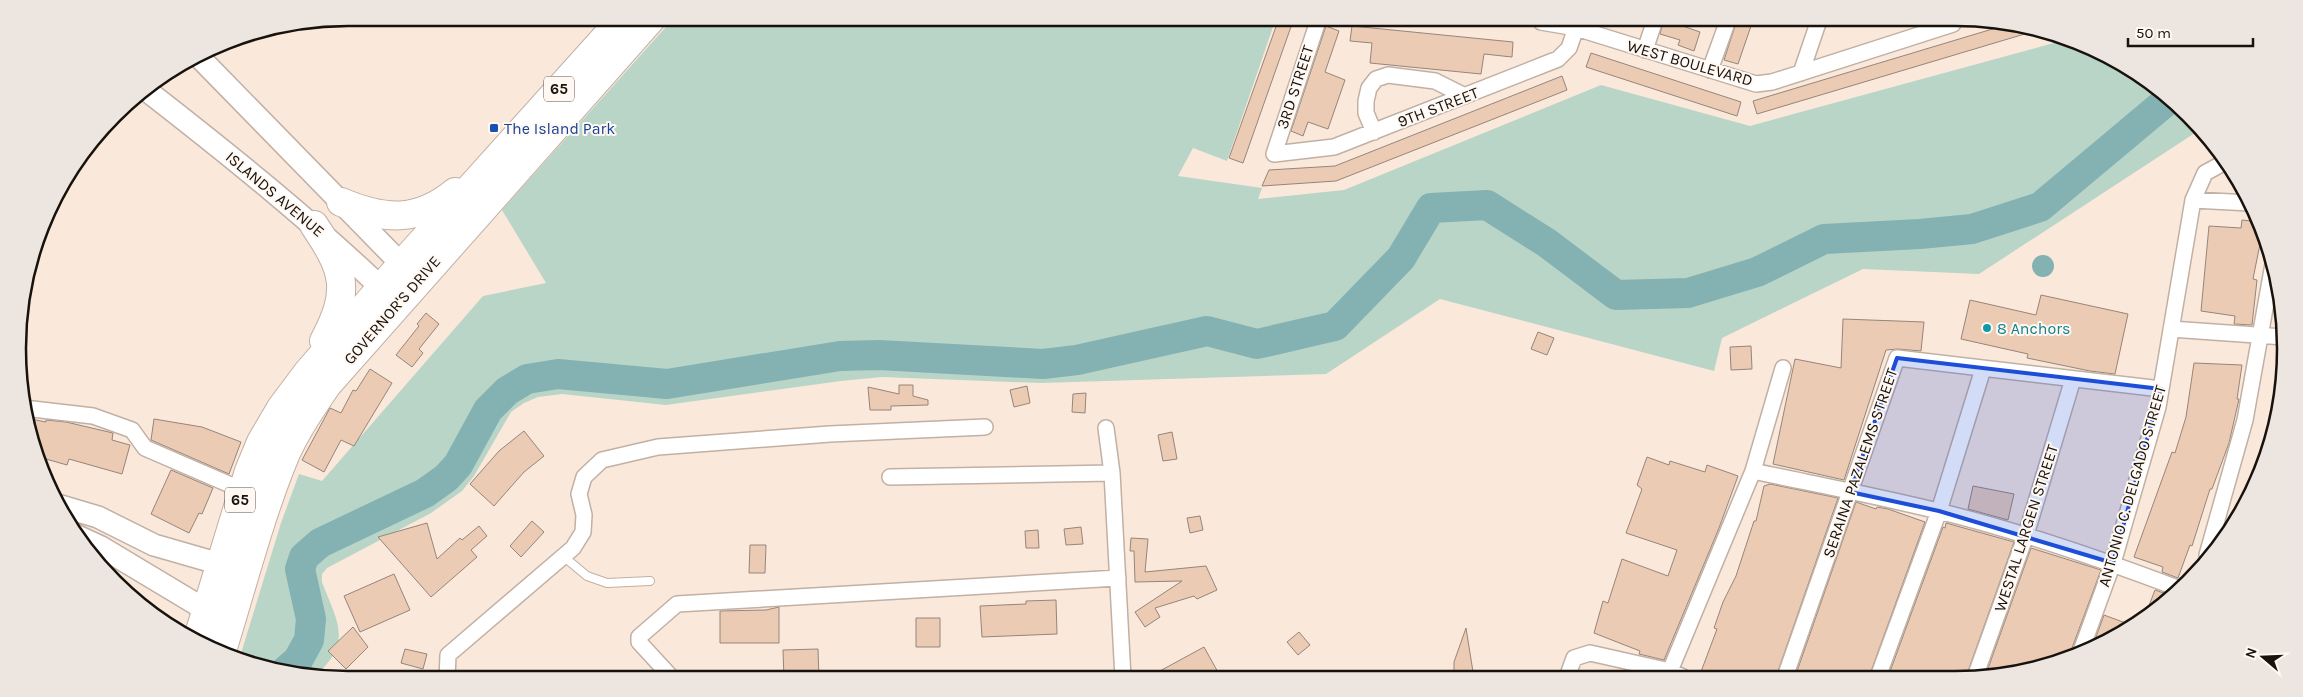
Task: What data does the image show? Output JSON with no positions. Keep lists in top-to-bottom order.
{
  "streets": {
    "highway": ["65", "GOVERNOR'S DRIVE"],
    "street": [
      "WEST BOULEVARD",
      "3RD STREET",
      "9TH STREET",
      "ISLANDS AVENUE",
      "SERAINA PAZALEMS STREET",
      "ANTONIO C. DELGADO STREET",
      "WESTAL LARGEN STREET"
    ]
  },
  "crossings": [
    ["3RD STREET", "9TH STREET"],
    ["ISLANDS AVENUE", "GOVERNOR'S DRIVE"],
    ["SERAINA PAZALEMS STREET", "ANTONIO C. DELGADO STREET"],
    ["SERAINA PAZALEMS STREET", "WESTAL LARGEN STREET"]
  ],
  "places": {
    "transit": ["The Island Park"],
    "other": ["8 Anchors"]
  },
  "scale_bar": "50 m",
  "north": "left"
}
